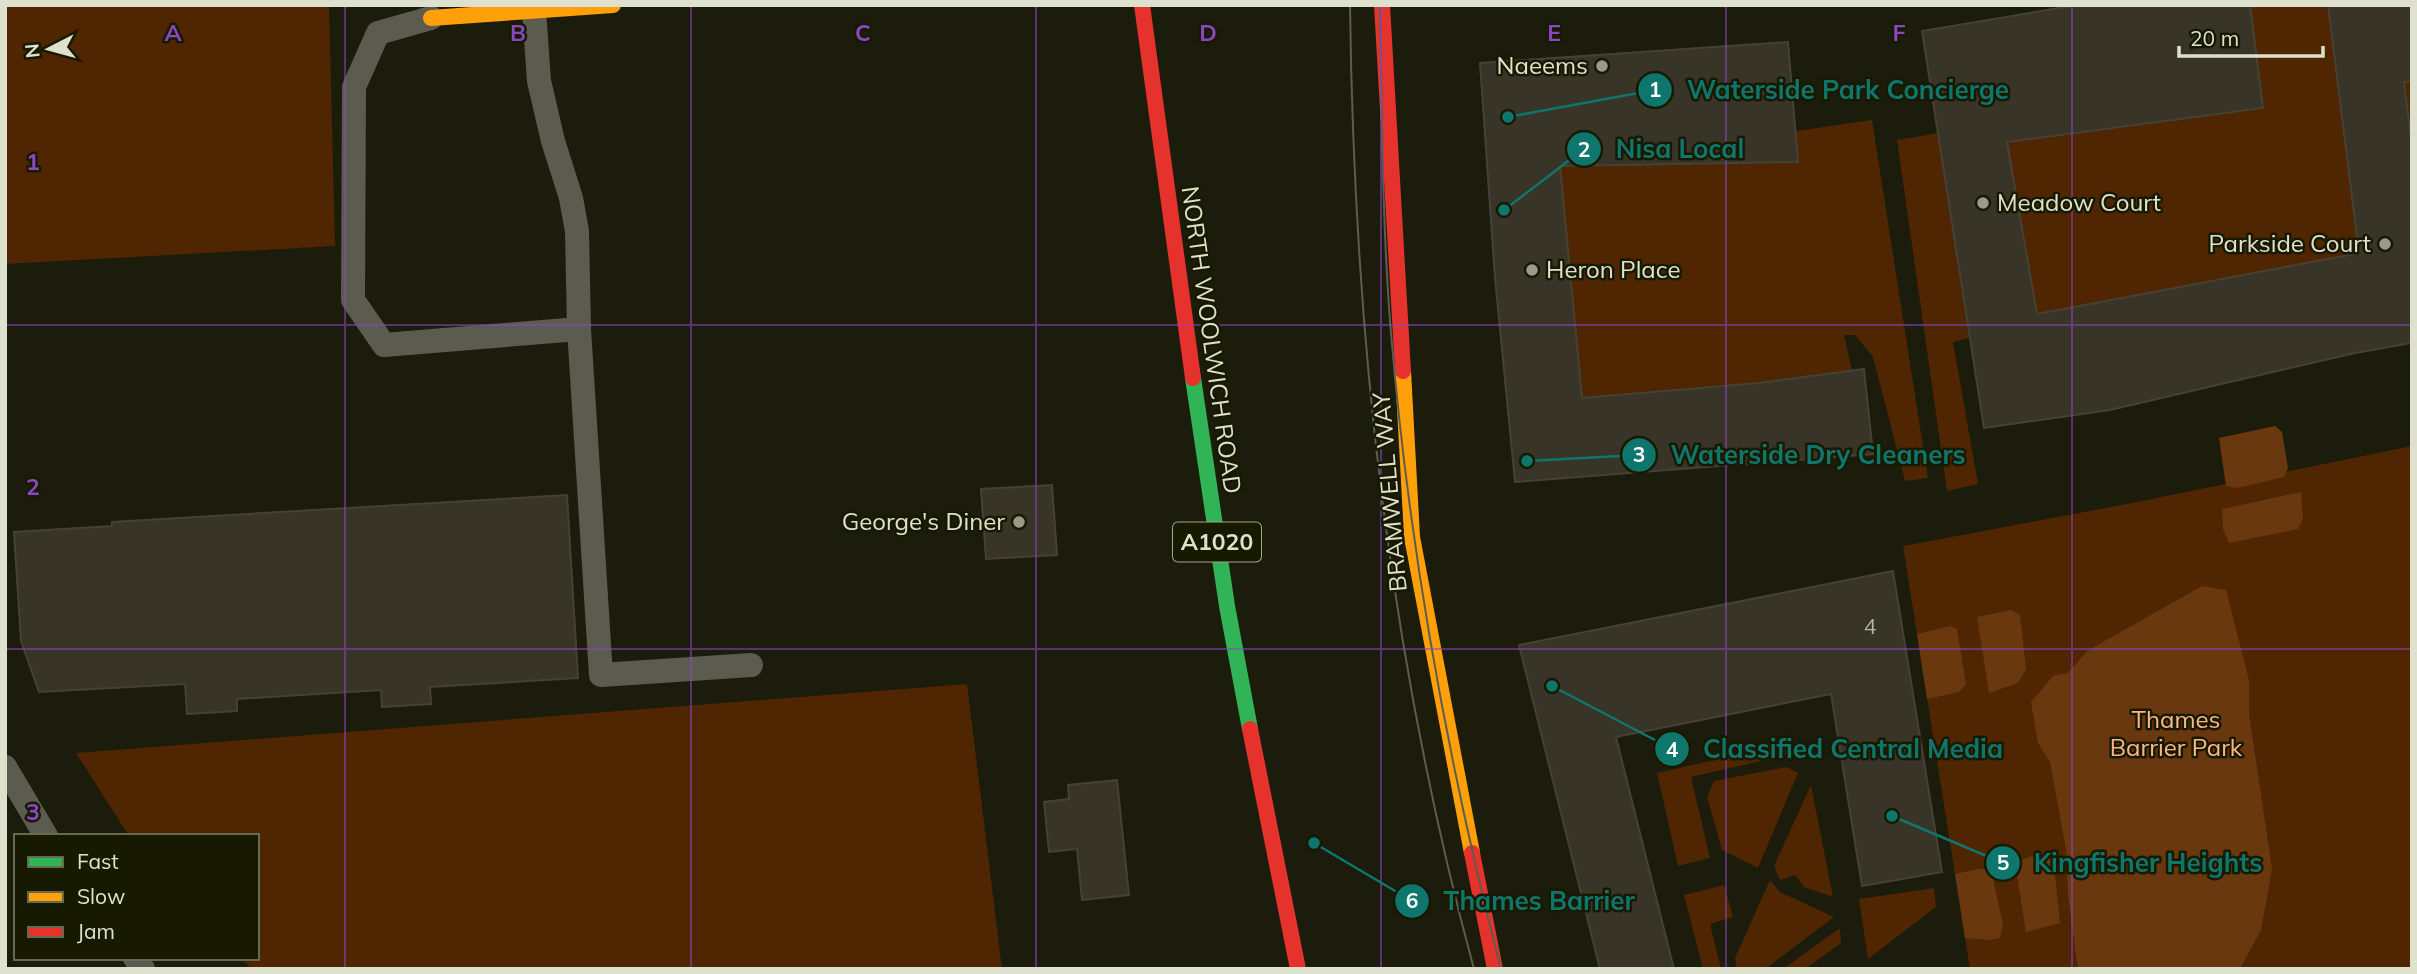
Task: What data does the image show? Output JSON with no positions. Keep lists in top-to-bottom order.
{
  "streets": {
    "street": ["NORTH WOOLWICH ROAD", "BRAMWELL WAY", "A1020"]
  },
  "parks": ["Thames Barrier Park"],
  "places": [
    "Naeems",
    "Waterside Park Concierge",
    "Meadow Court",
    "Nisa Local",
    "Parkside Court",
    "Heron Place",
    "Waterside Dry Cleaners",
    "George's Diner",
    "Classified Central Media",
    "Kingfisher Heights",
    "Thames Barrier"
  ],
  "house_numbers": ["4"],
  "legend": ["Fast", "Slow", "Jam"],
  "scale_bar": "20 m",
  "north": "left",
  "grid": {
    "columns": [
      "A",
      "B",
      "C",
      "D",
      "E",
      "F"
    ],
    "rows": ["1", "2", "3"]
  }
}
